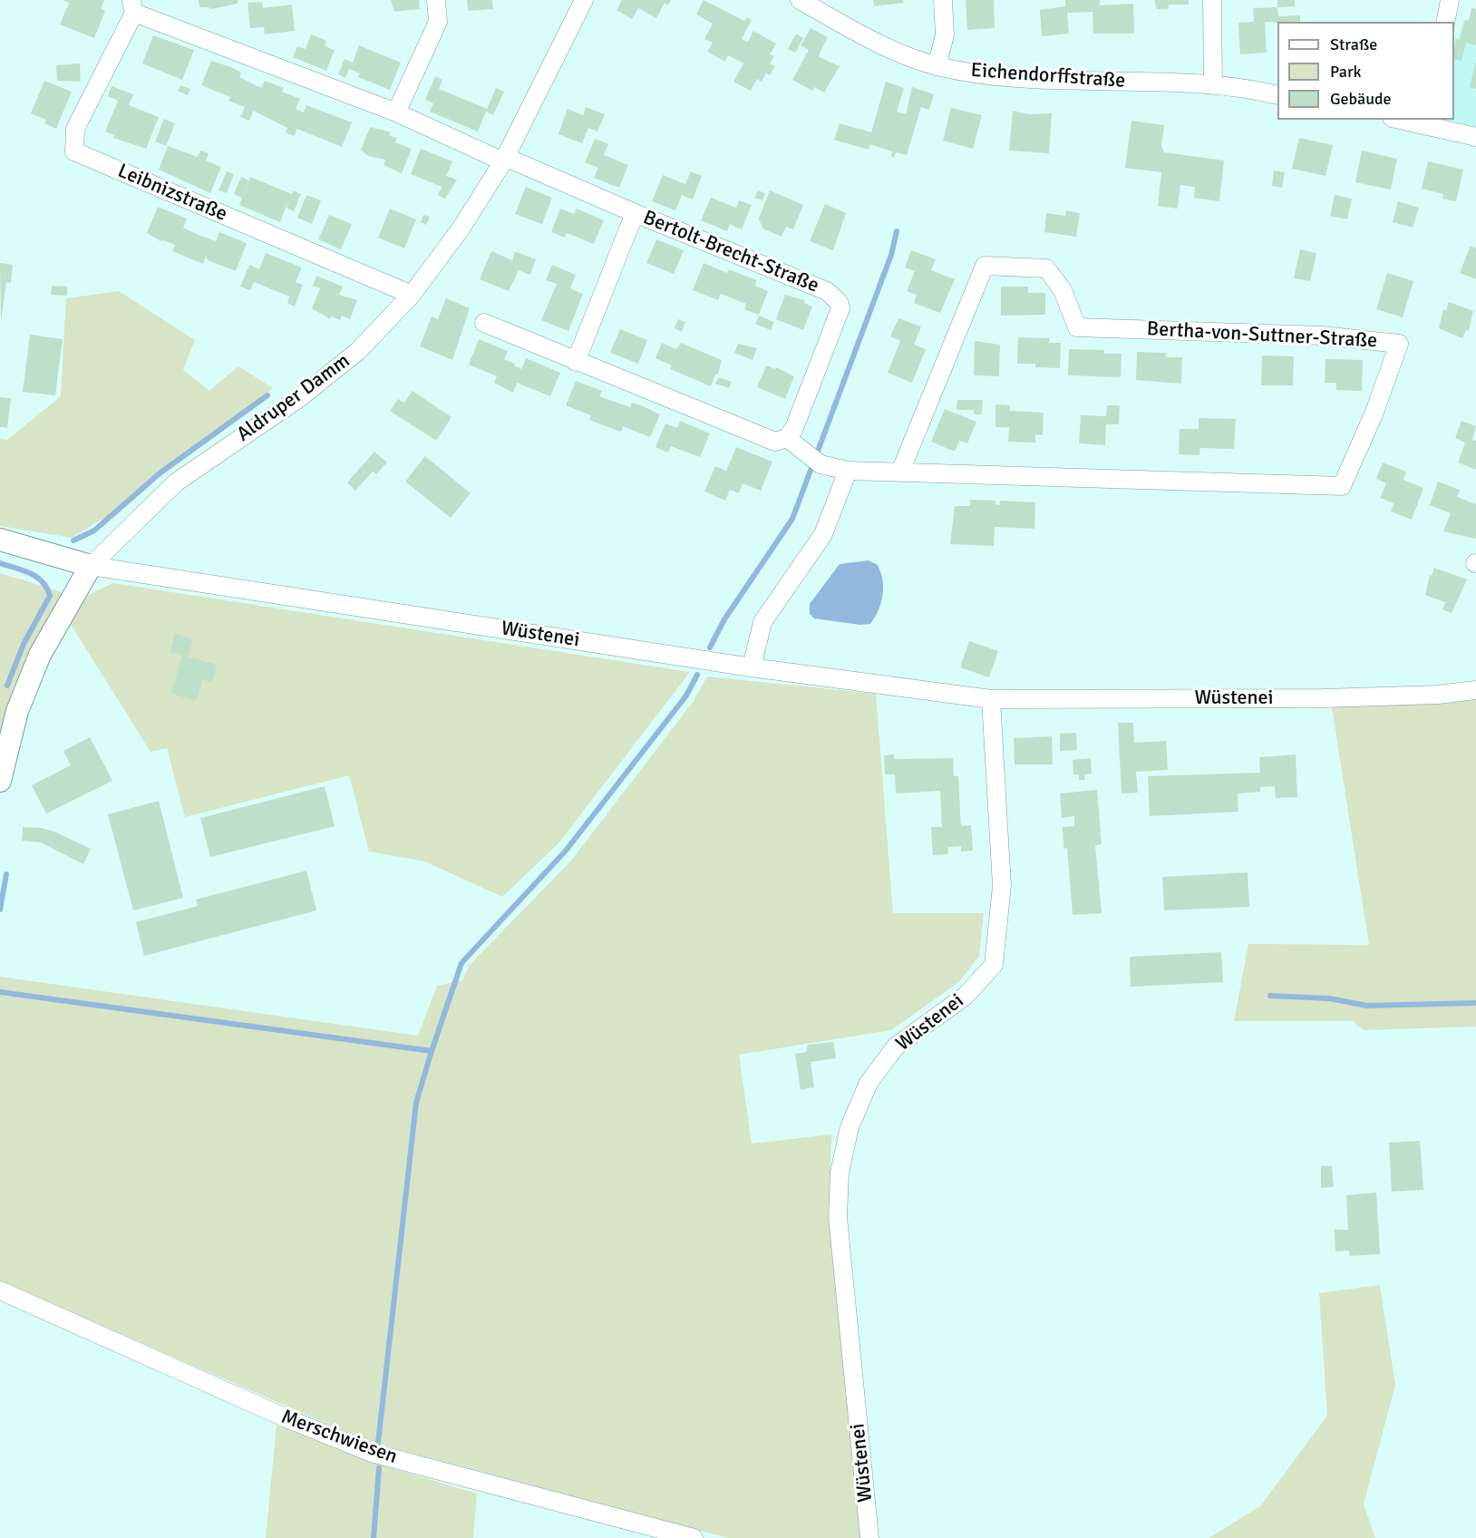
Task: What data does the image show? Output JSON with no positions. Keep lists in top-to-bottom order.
{
  "streets": {
    "street": [
      "Eichendorffstraße",
      "Leibnizstraße",
      "Bertolt-Brecht-Straße",
      "Bertha-von-Suttner-Straße",
      "Aldruper Damm",
      "Wüstenei",
      "Merschwiesen"
    ]
  },
  "crossings": [
    ["Leibnizstraße", "Bertolt-Brecht-Straße"],
    ["Leibnizstraße", "Aldruper Damm"],
    ["Bertolt-Brecht-Straße", "Bertha-von-Suttner-Straße"],
    ["Bertolt-Brecht-Straße", "Aldruper Damm"],
    ["Aldruper Damm", "Wüstenei"]
  ],
  "legend": ["Straße", "Park", "Gebäude"]
}
